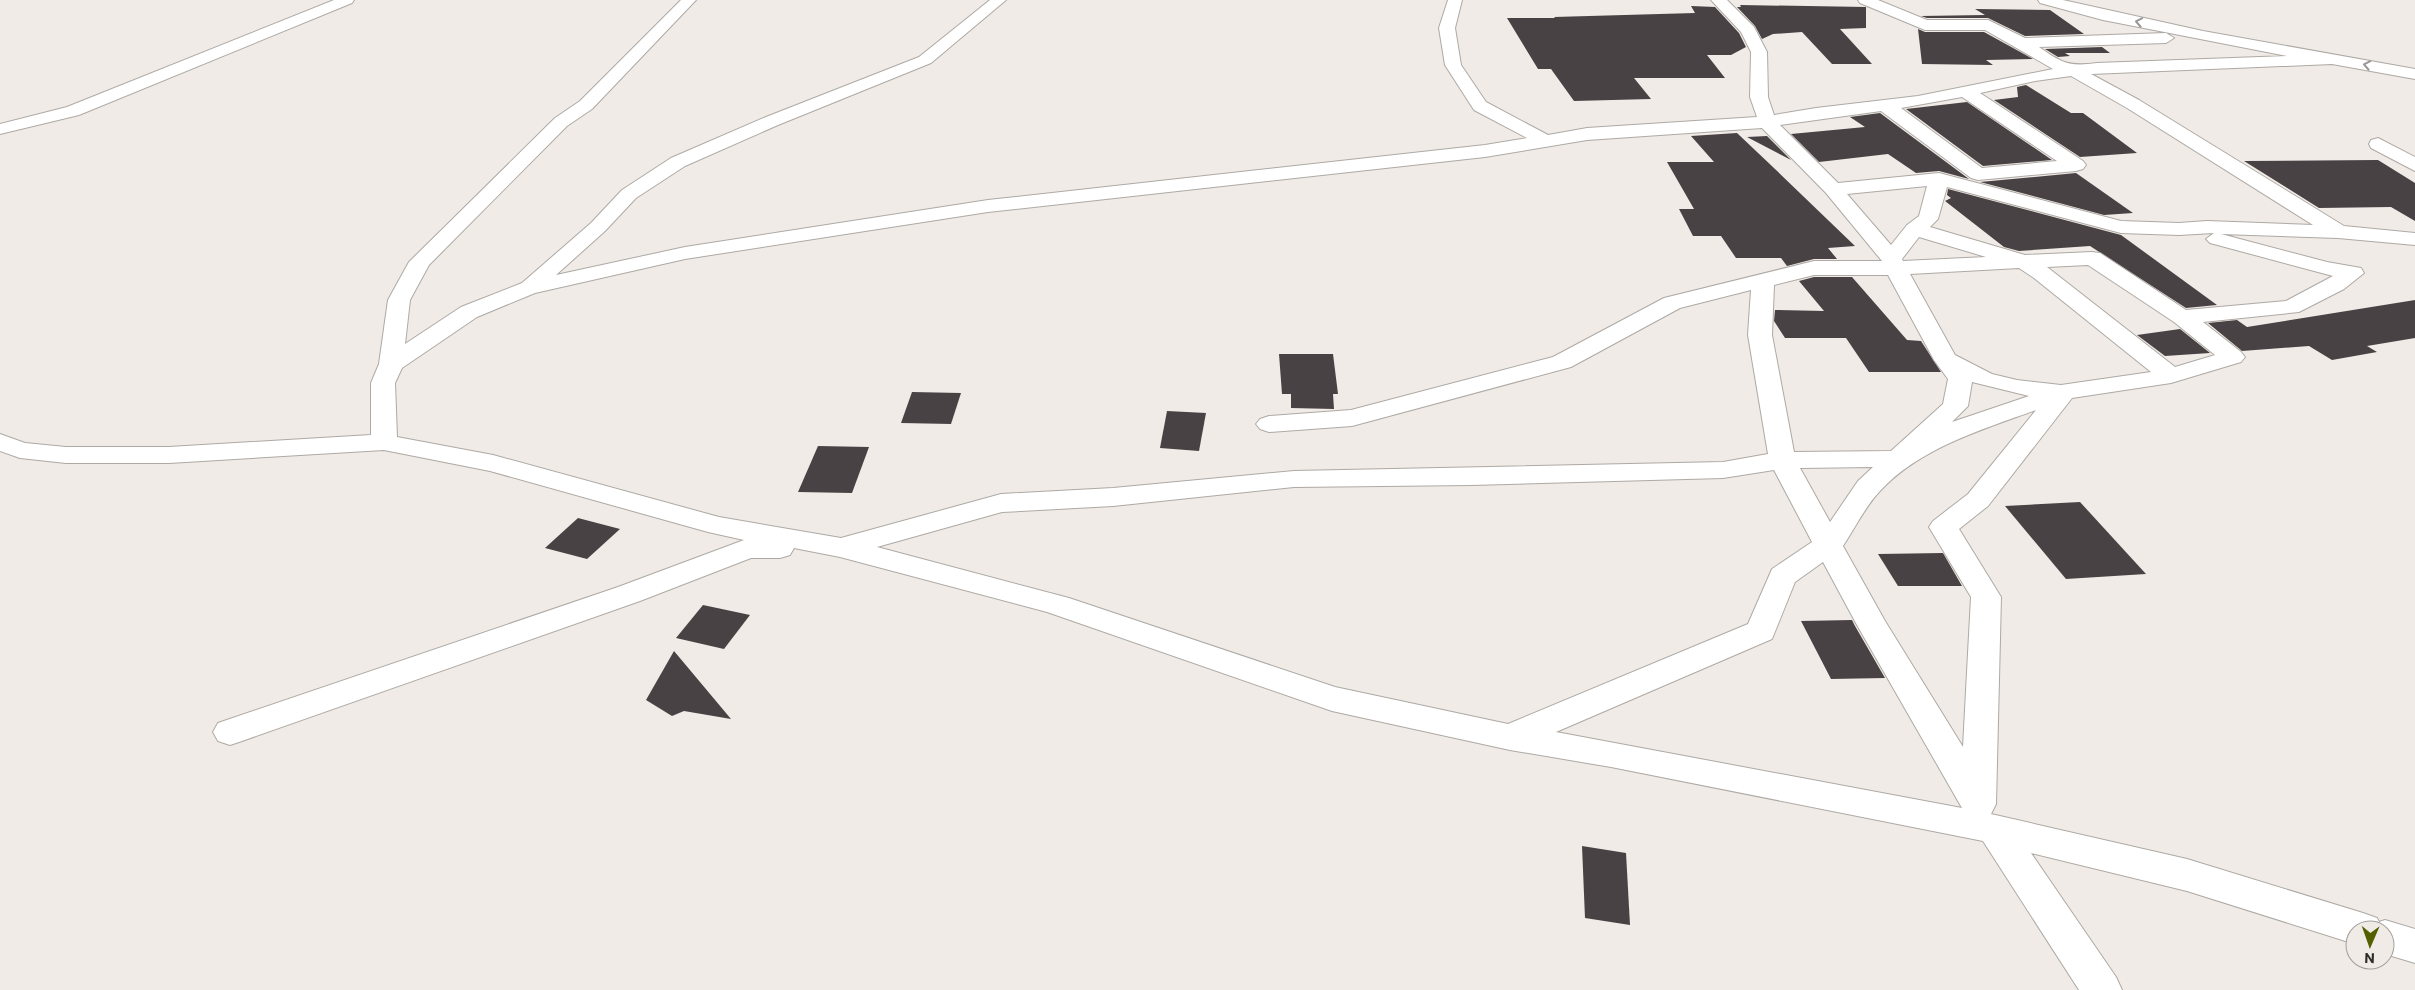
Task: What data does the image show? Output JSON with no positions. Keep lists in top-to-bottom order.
{
  "north": "bottom"
}
